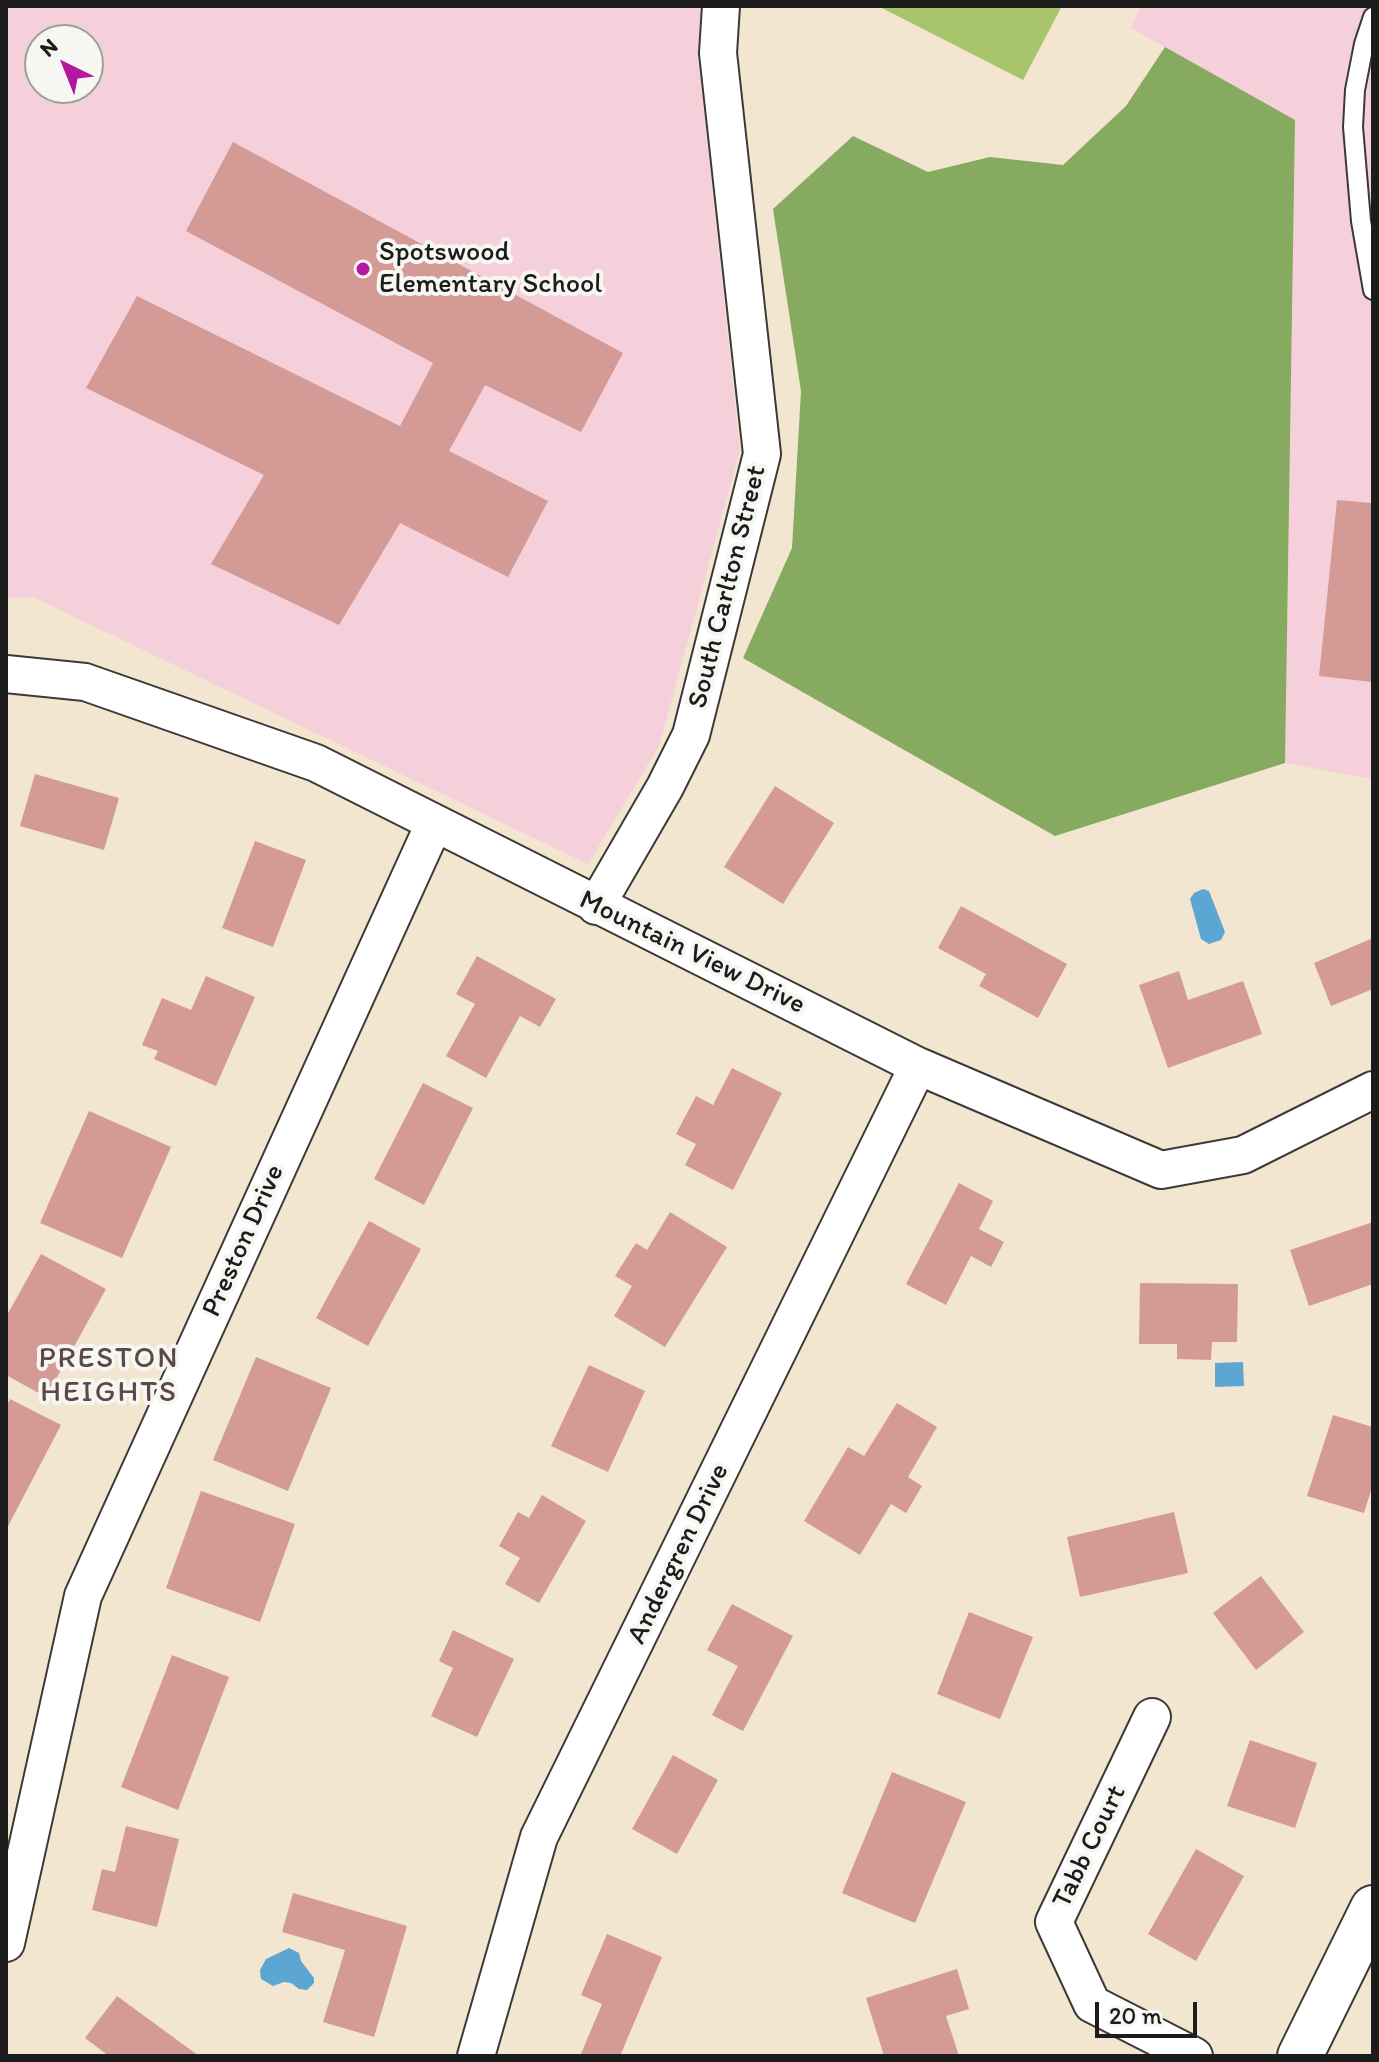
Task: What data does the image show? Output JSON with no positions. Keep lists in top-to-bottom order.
{
  "streets": {
    "street": [
      "South Carlton Street",
      "Mountain View Drive",
      "Preston Drive",
      "Andergren Drive",
      "Tabb Court"
    ]
  },
  "crossings": [
    ["South Carlton Street", "Mountain View Drive"],
    ["Mountain View Drive", "Preston Drive"],
    ["Mountain View Drive", "Andergren Drive"]
  ],
  "districts": ["PRESTON HEIGHTS"],
  "places": ["Spotswood Elementary School"],
  "scale_bar": "20 m",
  "north": "top left"
}
